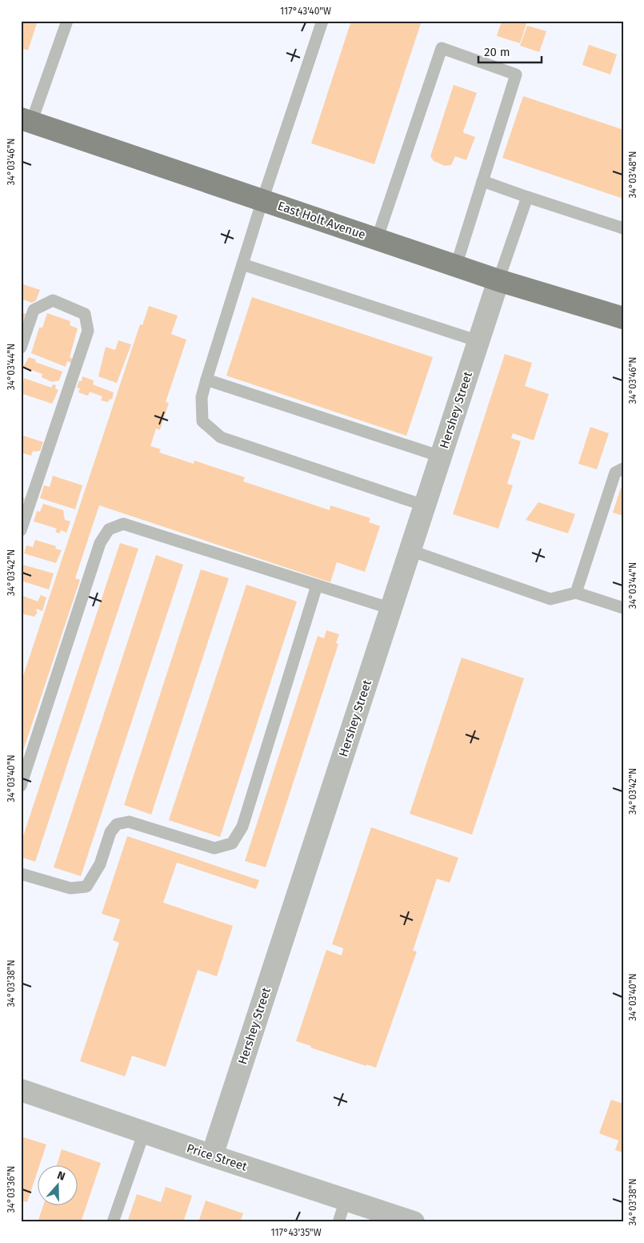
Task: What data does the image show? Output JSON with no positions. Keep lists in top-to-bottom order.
{
  "streets": {
    "main road": ["East Holt Avenue"],
    "street": ["Hershey Street", "Price Street"]
  },
  "crossings": [
    ["East Holt Avenue", "Hershey Street"],
    ["Hershey Street", "Price Street"]
  ],
  "scale_bar": "20 m",
  "north": "top",
  "coordinates": [
    "117°43'40\"W",
    "34°03'46\"N",
    "34°03'48\"N",
    "34°03'44\"N",
    "34°03'42\"N",
    "34°03'40\"N",
    "34°03'38\"N",
    "34°03'36\"N",
    "117°43'35\"W"
  ]
}
